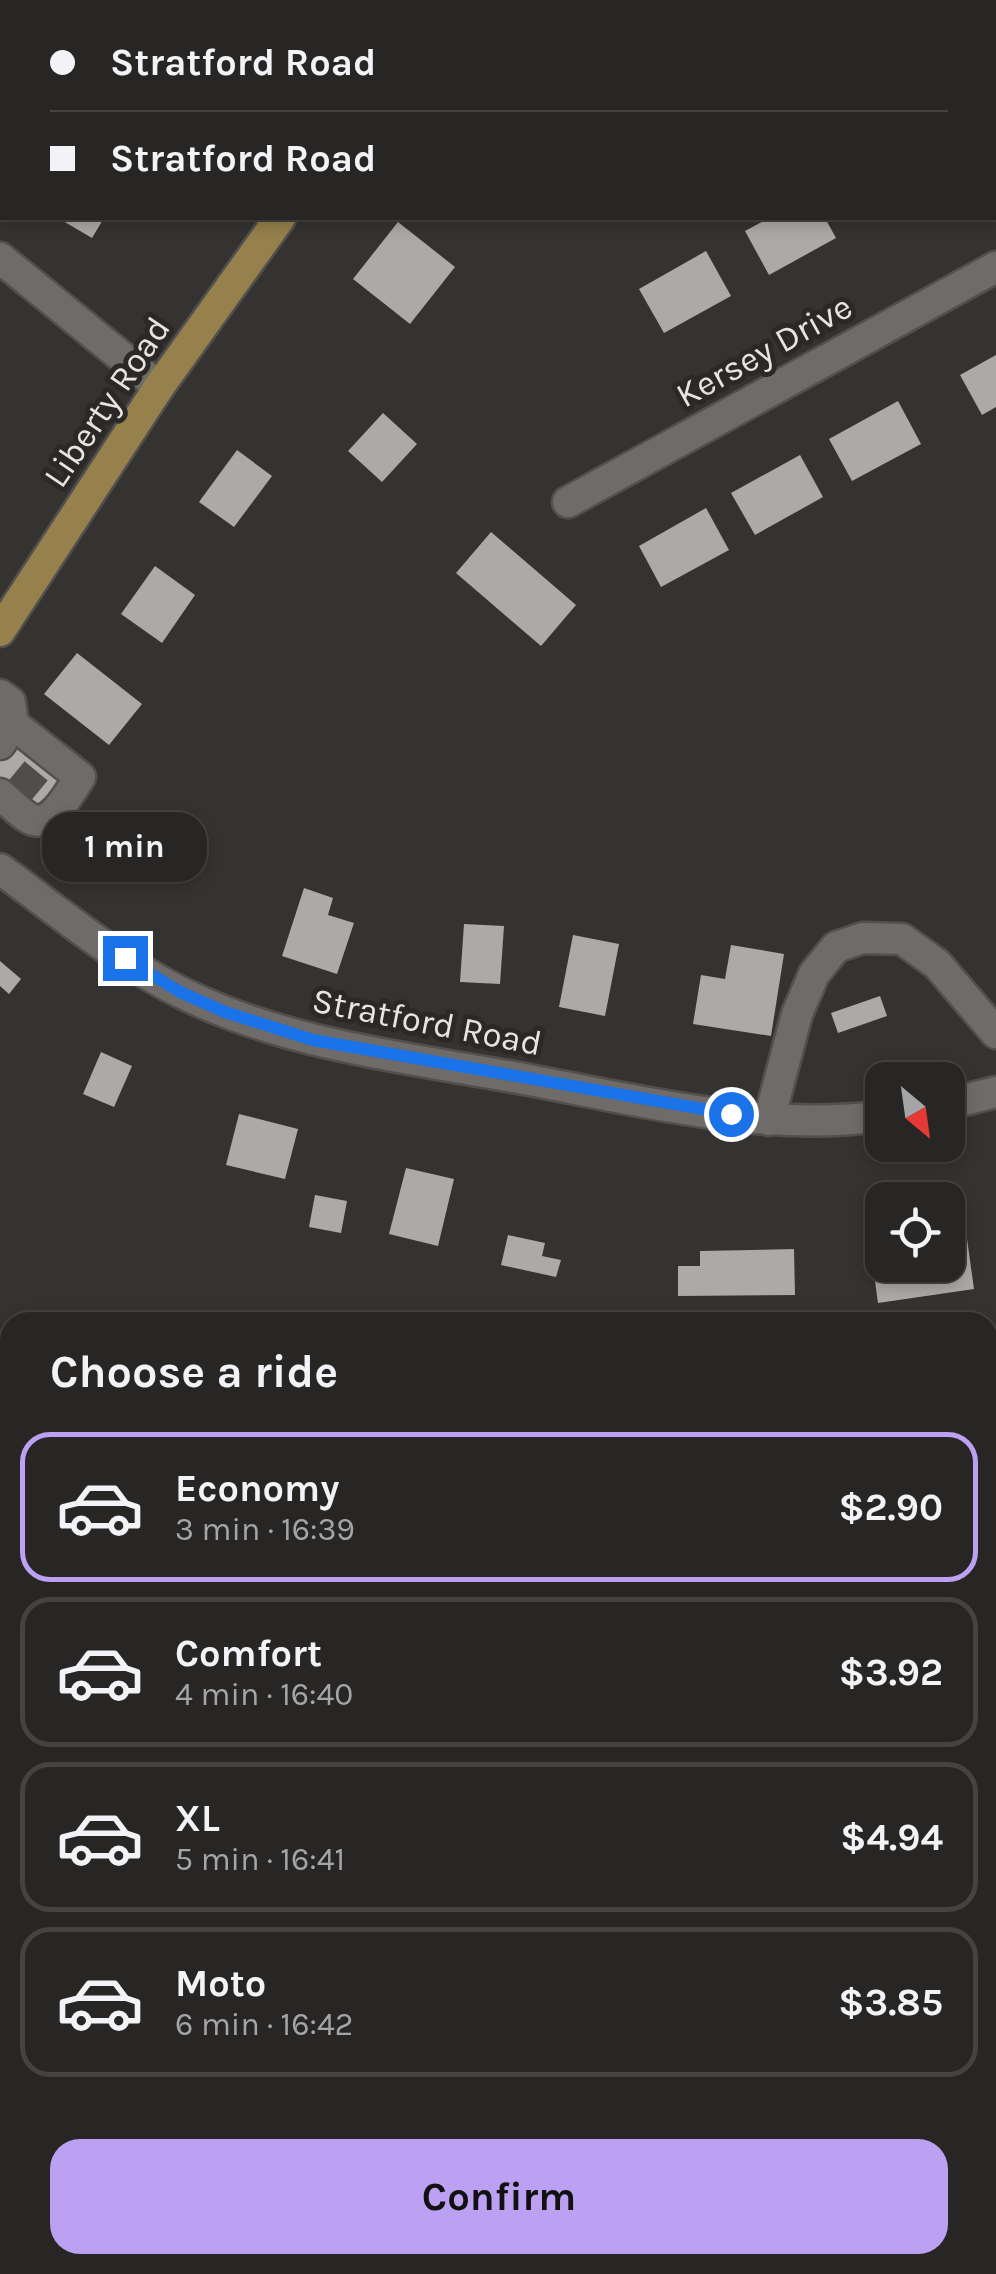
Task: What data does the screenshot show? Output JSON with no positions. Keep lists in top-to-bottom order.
{
  "streets": {
    "main road": ["Liberty Road"],
    "street": ["Kersey Drive", "Stratford Road"]
  },
  "north": "bottom right",
  "page": {
    "banner": ["Stratford Road", "Stratford Road"],
    "bubble": "1 min",
    "heading": "Choose a ride",
    "list": [
      {
        "name": "Economy",
        "note": "3 min · 16:39",
        "value": "$2.90"
      },
      {
        "name": "Comfort",
        "note": "4 min · 16:40",
        "value": "$3.92"
      },
      {
        "name": "XL",
        "note": "5 min · 16:41",
        "value": "$4.94"
      },
      {
        "name": "Moto",
        "note": "6 min · 16:42",
        "value": "$3.85"
      }
    ],
    "buttons": "Confirm"
  }
}
